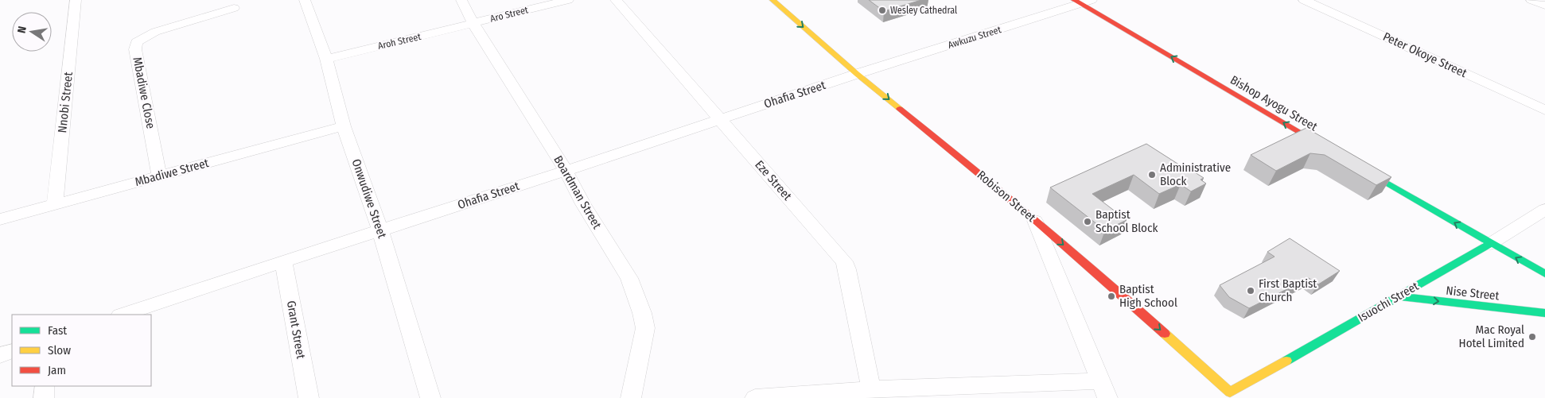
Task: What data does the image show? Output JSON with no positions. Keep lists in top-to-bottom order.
{
  "streets": {
    "main road": [
      "Bishop Ayogu Street",
      "Robison Street",
      "Nise Street",
      "Isuochi Street"
    ],
    "street": [
      "Aro Street",
      "Awkuzu Street",
      "Aroh Street",
      "Peter Okoye Street",
      "Mbadiwe Close",
      "Ohafia Street",
      "Nnobi Street",
      "Mbadiwe Street",
      "Eze Street",
      "Boardman Street",
      "Onwudiwe Street",
      "Grant Street"
    ]
  },
  "crossings": [
    ["Aro Street", "Aroh Street"],
    ["Aro Street", "Boardman Street"],
    ["Awkuzu Street", "Ohafia Street"],
    ["Awkuzu Street", "Bishop Ayogu Street"],
    ["Awkuzu Street", "Robison Street"],
    ["Aroh Street", "Boardman Street"],
    ["Aroh Street", "Onwudiwe Street"],
    ["Mbadiwe Close", "Mbadiwe Street"],
    ["Ohafia Street", "Eze Street"],
    ["Ohafia Street", "Boardman Street"],
    ["Ohafia Street", "Robison Street"],
    ["Ohafia Street", "Onwudiwe Street"],
    ["Ohafia Street", "Grant Street"],
    ["Nnobi Street", "Mbadiwe Street"],
    ["Mbadiwe Street", "Onwudiwe Street"],
    ["Robison Street", "Isuochi Street"],
    ["Nise Street", "Isuochi Street"]
  ],
  "one_way": ["Bishop Ayogu Street", "Robison Street"],
  "places": [
    "Wesley Cathedral",
    "Administrative Block",
    "Baptist School Block",
    "First Baptist Church",
    "Baptist High School",
    "Mac Royal Hotel Limited"
  ],
  "legend": ["Fast", "Slow", "Jam"],
  "north": "left"
}
